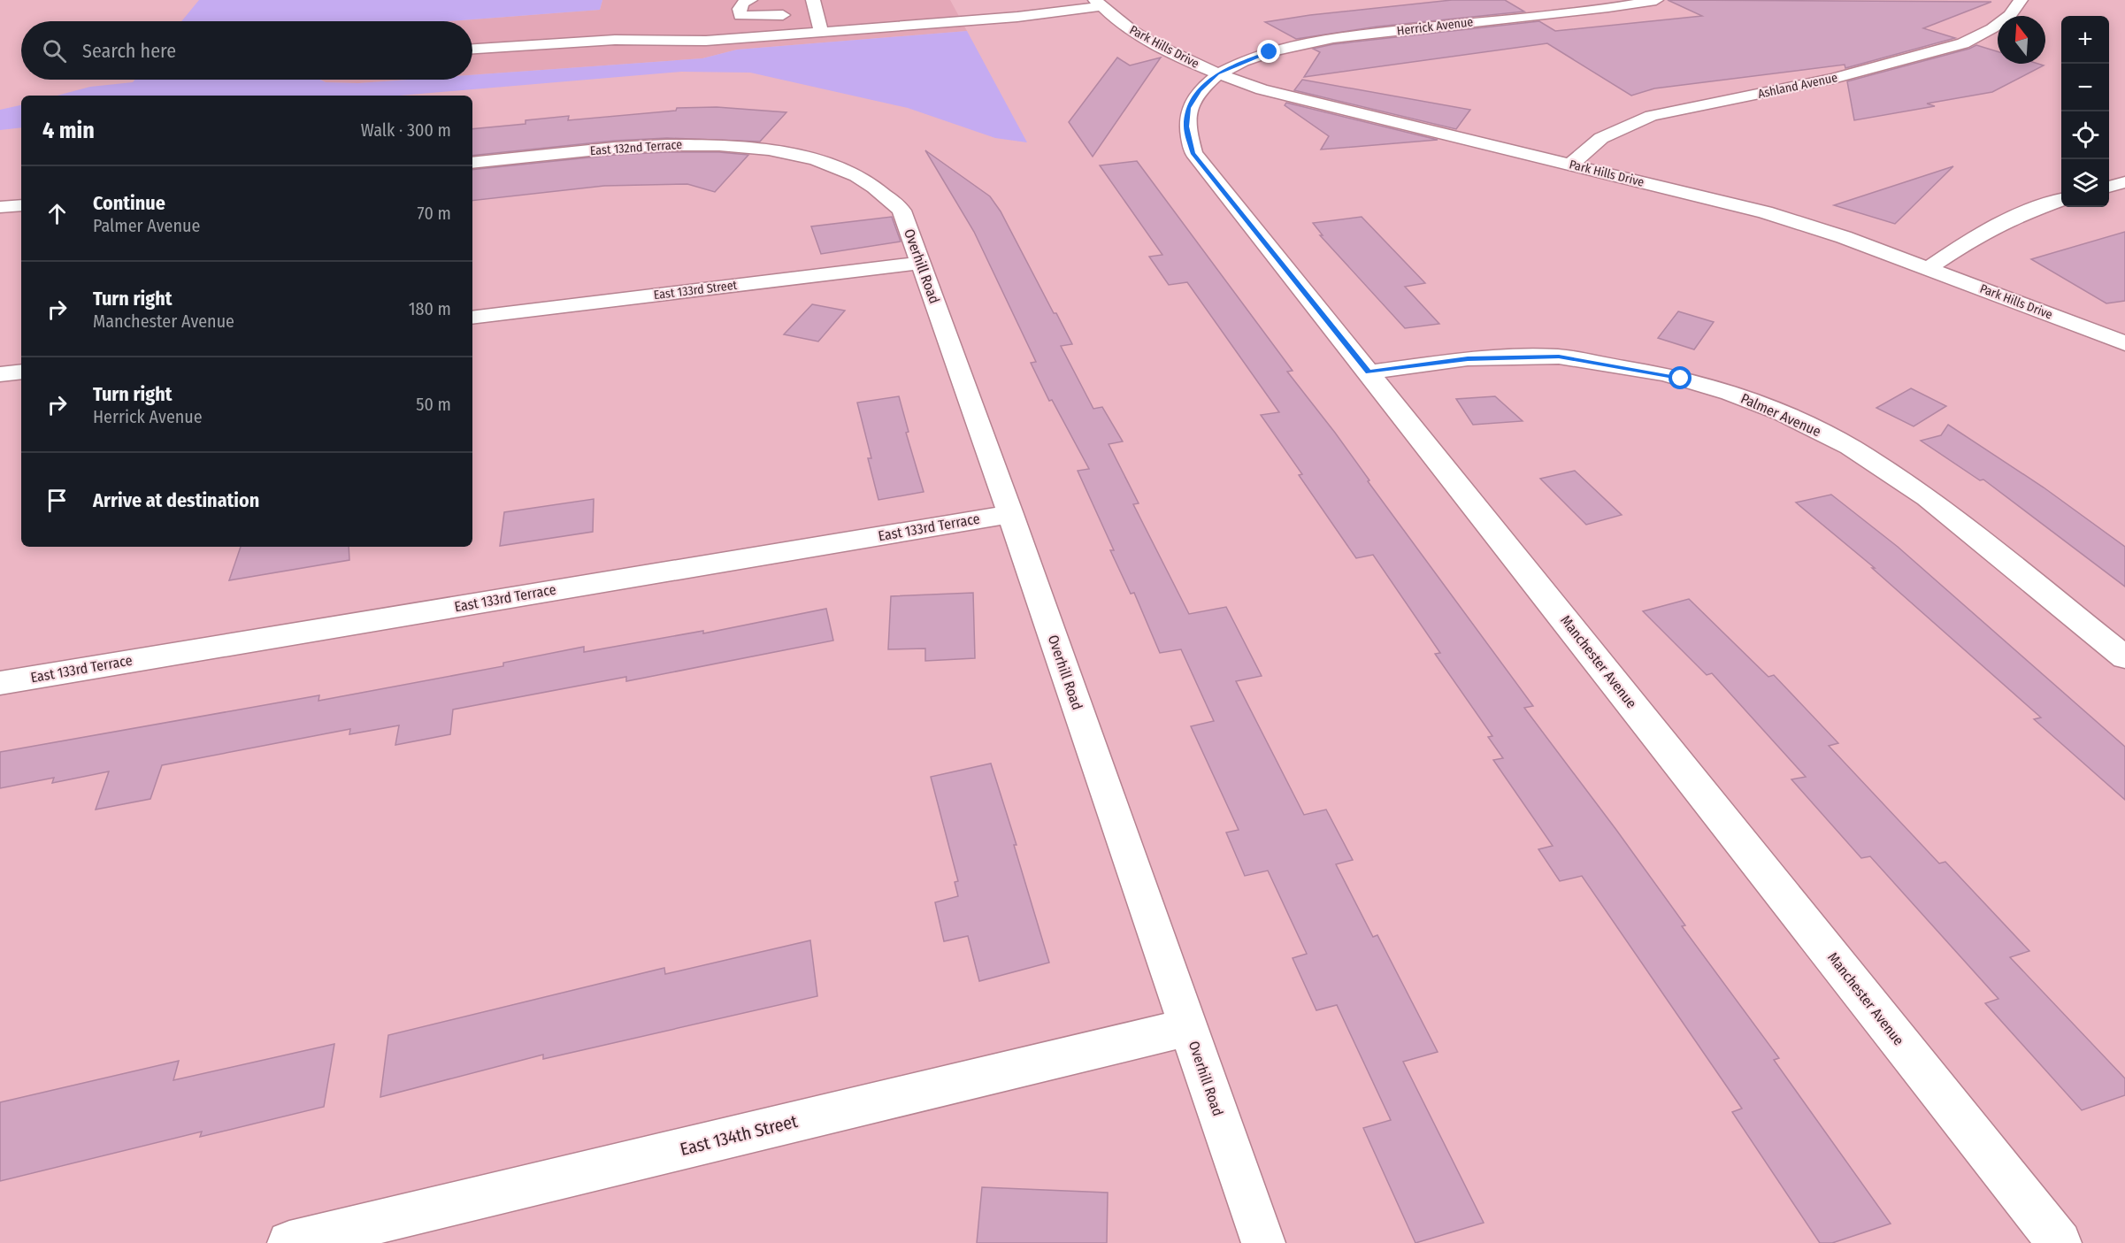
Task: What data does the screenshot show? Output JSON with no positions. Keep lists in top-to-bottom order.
{
  "streets": {
    "street": [
      "Herrick Avenue",
      "Park Hills Drive",
      "Ashland Avenue",
      "East 132nd Terrace",
      "Overhill Road",
      "East 133rd Street",
      "Palmer Avenue",
      "East 133rd Terrace",
      "Manchester Avenue",
      "East 134th Street"
    ]
  },
  "crossings": [
    ["Herrick Avenue", "Park Hills Drive"],
    ["Herrick Avenue", "Manchester Avenue"],
    ["Park Hills Drive", "Ashland Avenue"],
    ["Park Hills Drive", "Manchester Avenue"],
    ["East 132nd Terrace", "Overhill Road"],
    ["Overhill Road", "East 133rd Street"],
    ["Overhill Road", "East 133rd Terrace"],
    ["Overhill Road", "East 134th Street"],
    ["Palmer Avenue", "Manchester Avenue"]
  ],
  "north": "top",
  "page": {
    "map_buttons": ["+", "−"],
    "search": "Search here",
    "heading": ["4 min", "Walk · 300 m"],
    "list": [
      ["Continue", "Palmer Avenue", "70 m"],
      ["Turn right", "Manchester Avenue", "180 m"],
      ["Turn right", "Herrick Avenue", "50 m"],
      "Arrive at destination"
    ]
  }
}
